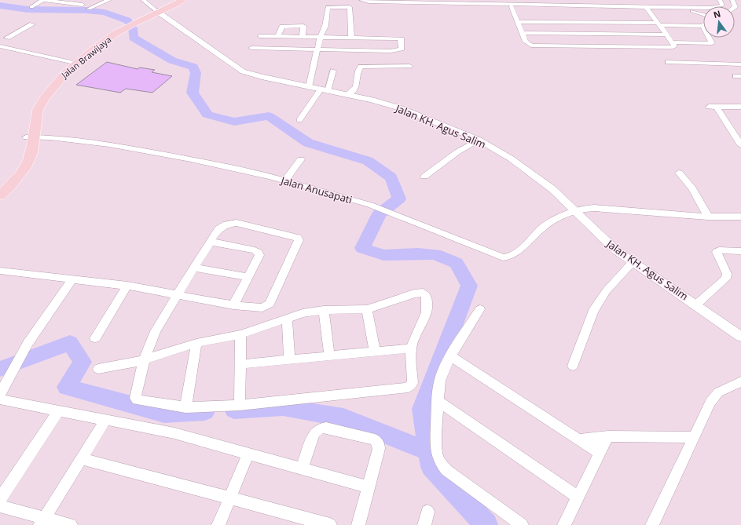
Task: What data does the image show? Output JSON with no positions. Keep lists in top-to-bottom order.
{
  "streets": {
    "highway": ["Jalan Brawijaya"],
    "street": ["Jalan KH. Agus Salim", "Jalan Anusapati"]
  },
  "crossings": [
    ["Jalan Brawijaya", "Jalan KH. Agus Salim"],
    ["Jalan Brawijaya", "Jalan Anusapati"],
    ["Jalan KH. Agus Salim", "Jalan Anusapati"]
  ],
  "north": "top"
}
